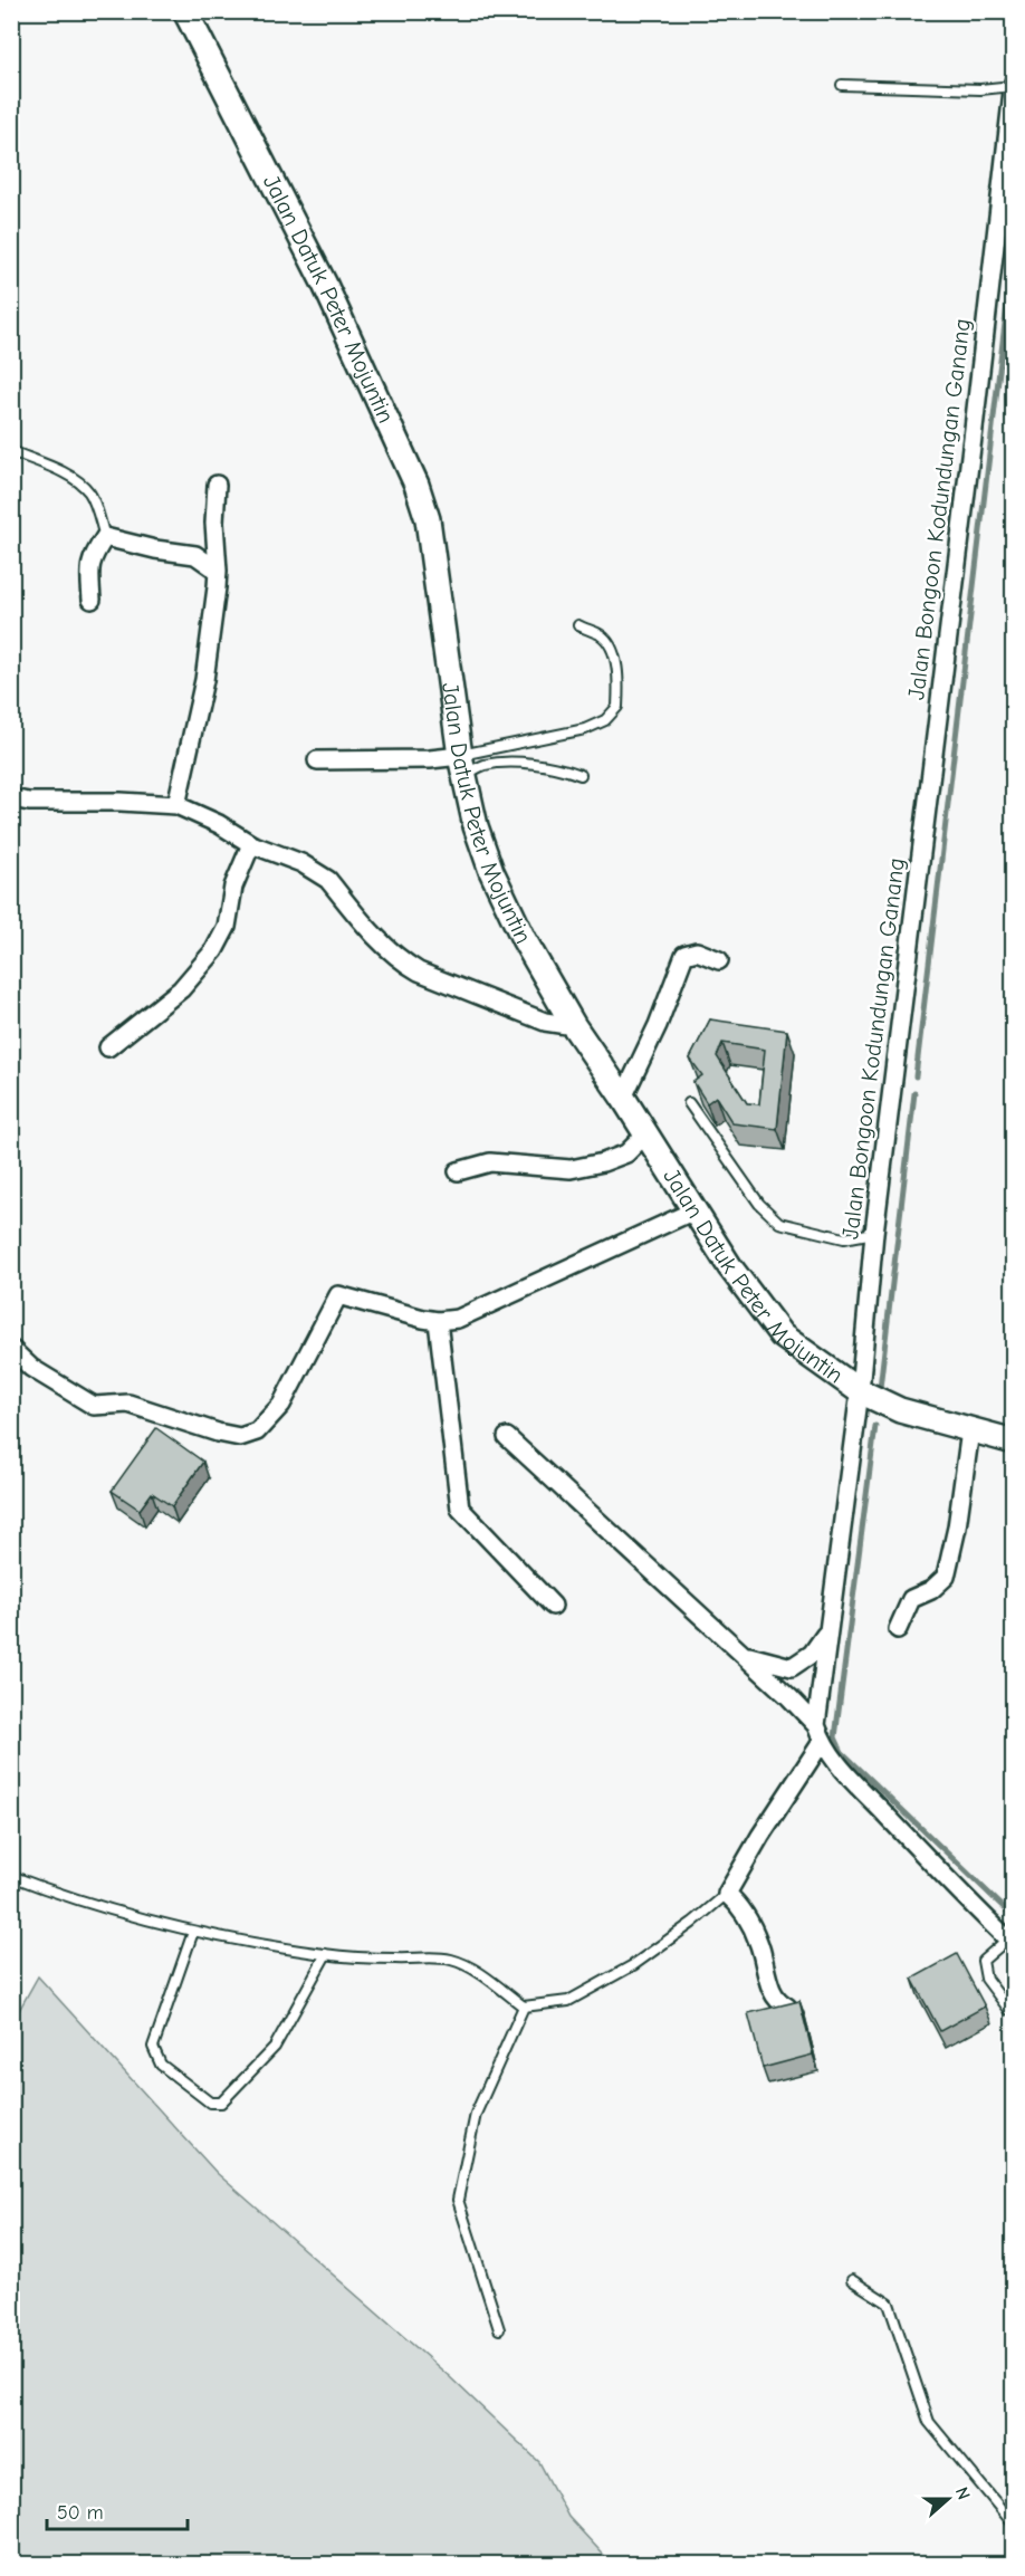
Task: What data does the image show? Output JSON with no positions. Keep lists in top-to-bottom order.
{
  "streets": {
    "main road": ["Jalan Datuk Peter Mojuntin"],
    "street": ["Jalan Bongoon Kodundungan Ganang"]
  },
  "crossings": [
    ["Jalan Datuk Peter Mojuntin", "Jalan Bongoon Kodundungan Ganang"]
  ],
  "scale_bar": "50 m",
  "north": "right"
}
